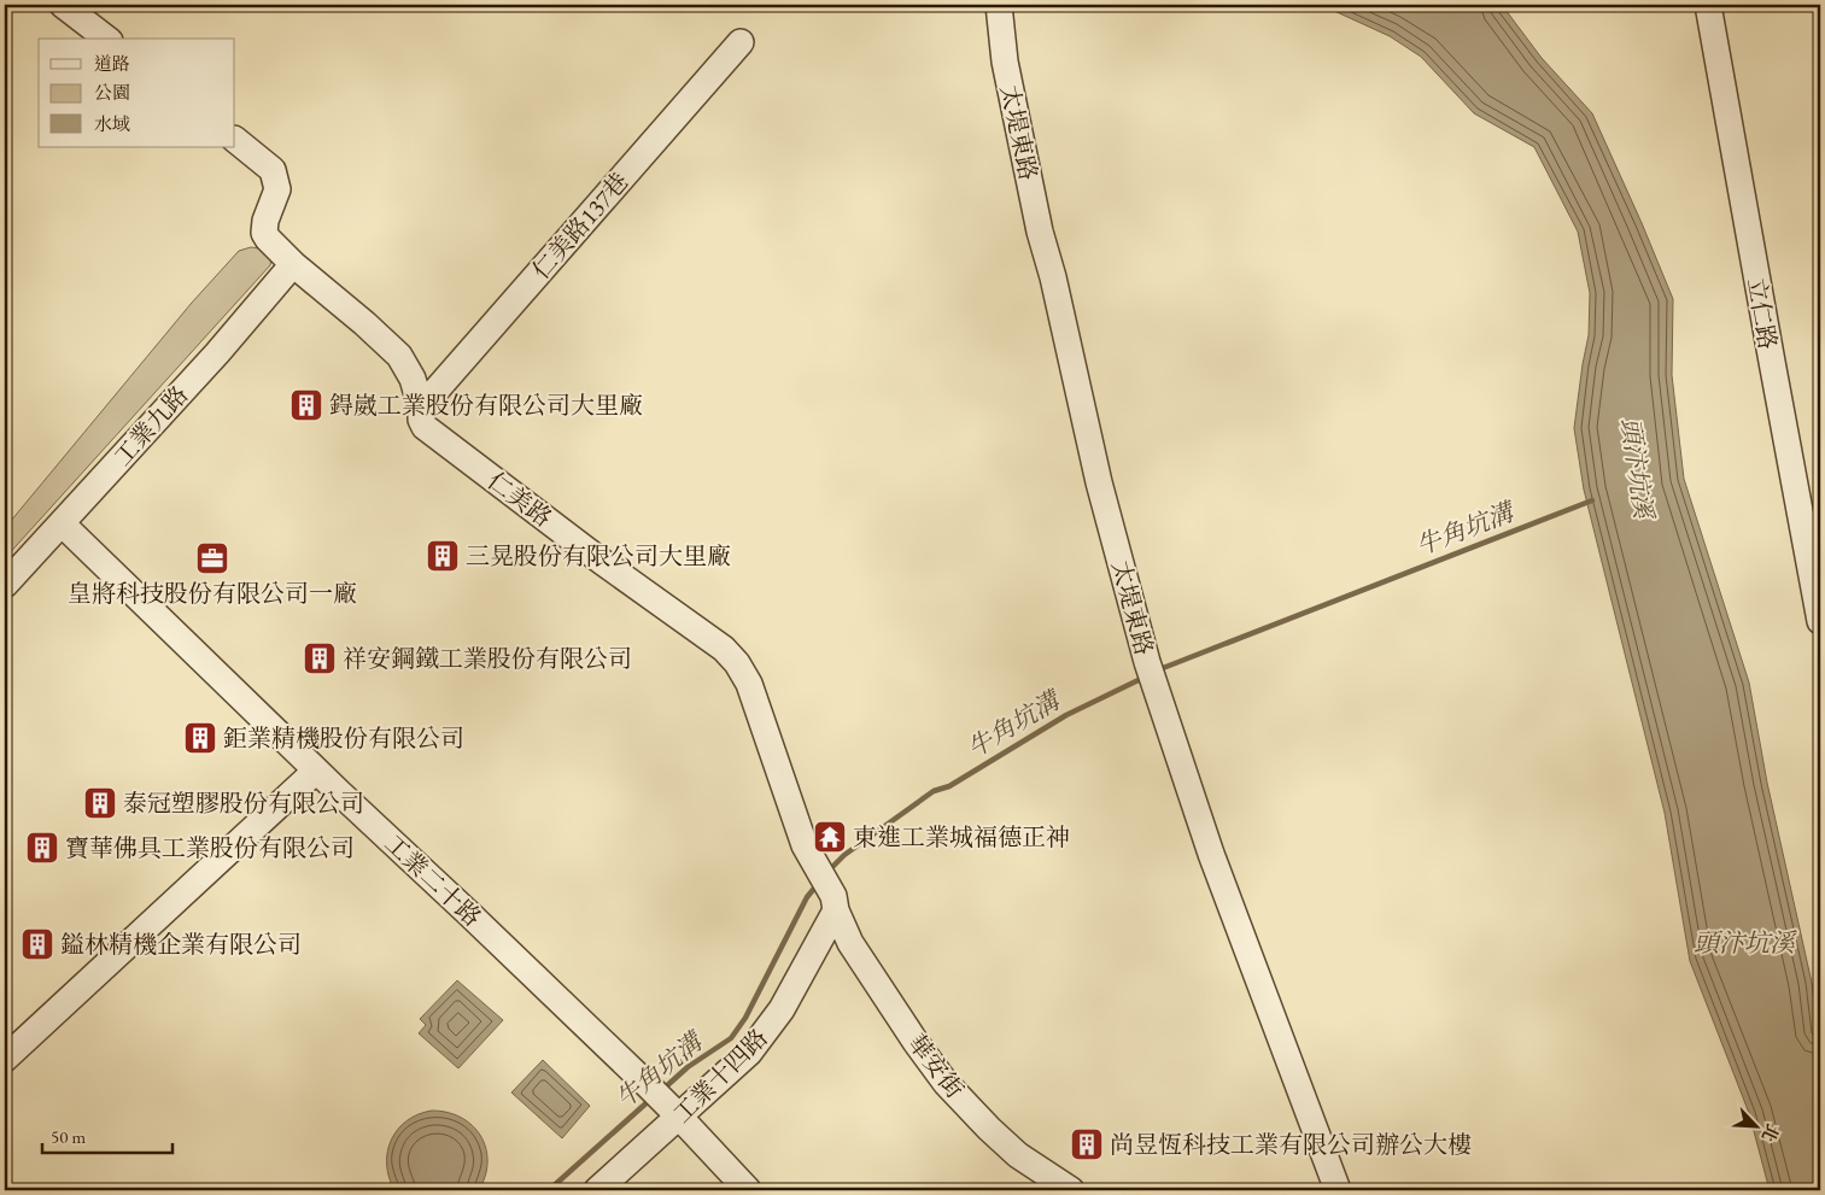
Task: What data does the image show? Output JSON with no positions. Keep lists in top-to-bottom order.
{
  "streets": {
    "street": [
      "太堤東路",
      "仁美路137巷",
      "立仁路",
      "工業九路",
      "仁美路",
      "工業二十路",
      "華安街",
      "工業十四路"
    ]
  },
  "crossings": [
    ["仁美路137巷", "仁美路"],
    ["工業九路", "仁美路"],
    ["工業九路", "工業二十路"],
    ["仁美路", "華安街"],
    ["仁美路", "工業十四路"],
    ["工業二十路", "工業十四路"],
    ["華安街", "工業十四路"]
  ],
  "water": ["頭汴坑溪", "牛角坑溝"],
  "places": {
    "building": [
      "鍀崴工業股份有限公司大里廠",
      "三晃股份有限公司大里廠",
      "祥安鋼鐵工業股份有限公司",
      "鉅業精機股份有限公司",
      "泰冠塑膠股份有限公司",
      "寶華佛具工業股份有限公司",
      "鎰林精機企業有限公司",
      "尚昱恆科技工業有限公司辦公大樓"
    ],
    "office": ["皇將科技股份有限公司一廠"],
    "temple": ["東進工業城福德正神"]
  },
  "legend": ["道路", "公園", "水域"],
  "scale_bar": "50 m",
  "north": "bottom right"
}
